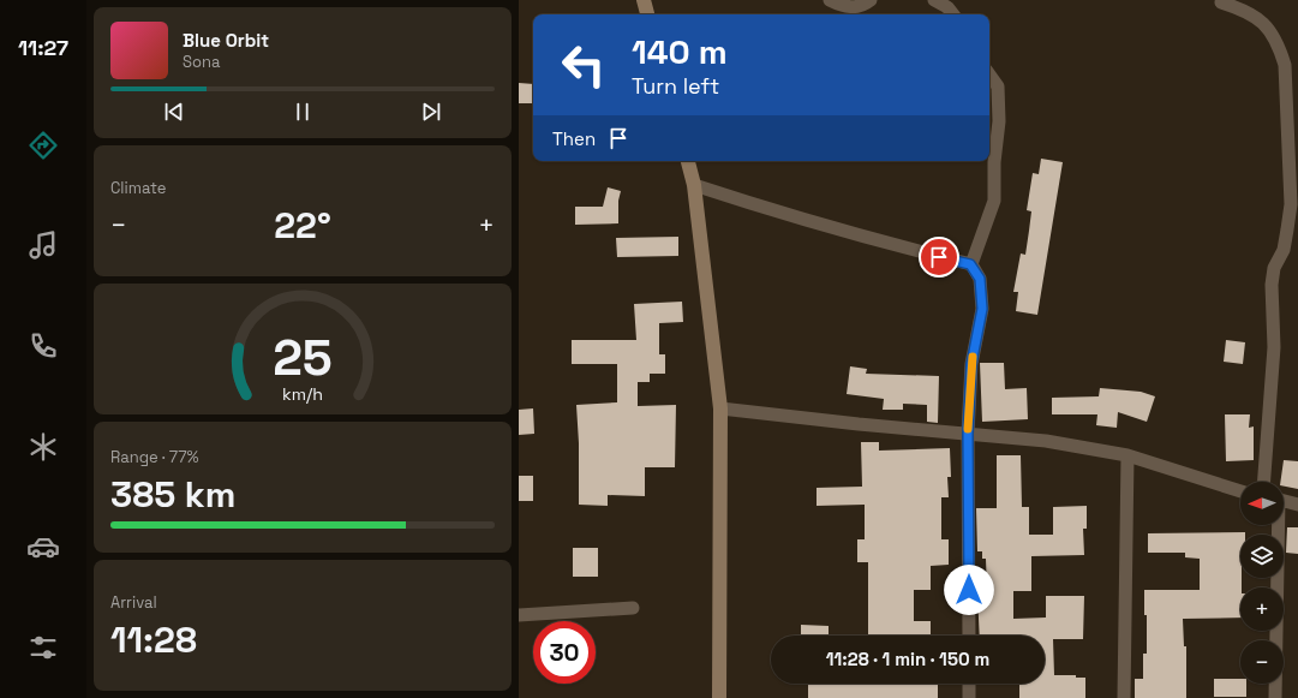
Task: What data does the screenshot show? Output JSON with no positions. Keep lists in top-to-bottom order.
{
  "north": "left",
  "page": {
    "tabs": "11:27",
    "turn": ["140 m", "Turn left"],
    "song": ["Blue Orbit", "Sona"],
    "then": "Then",
    "tile": [
      "Climate",
      ["Range · 77%", "385 km"],
      ["Arrival", "11:28"]
    ],
    "heat": ["−", "22°", "+"],
    "map_buttons": ["+", "−"],
    "limit": "30",
    "trip": "11:28 · 1 min · 150 m",
    "gauge": ["25", "km/h"]
  }
}
